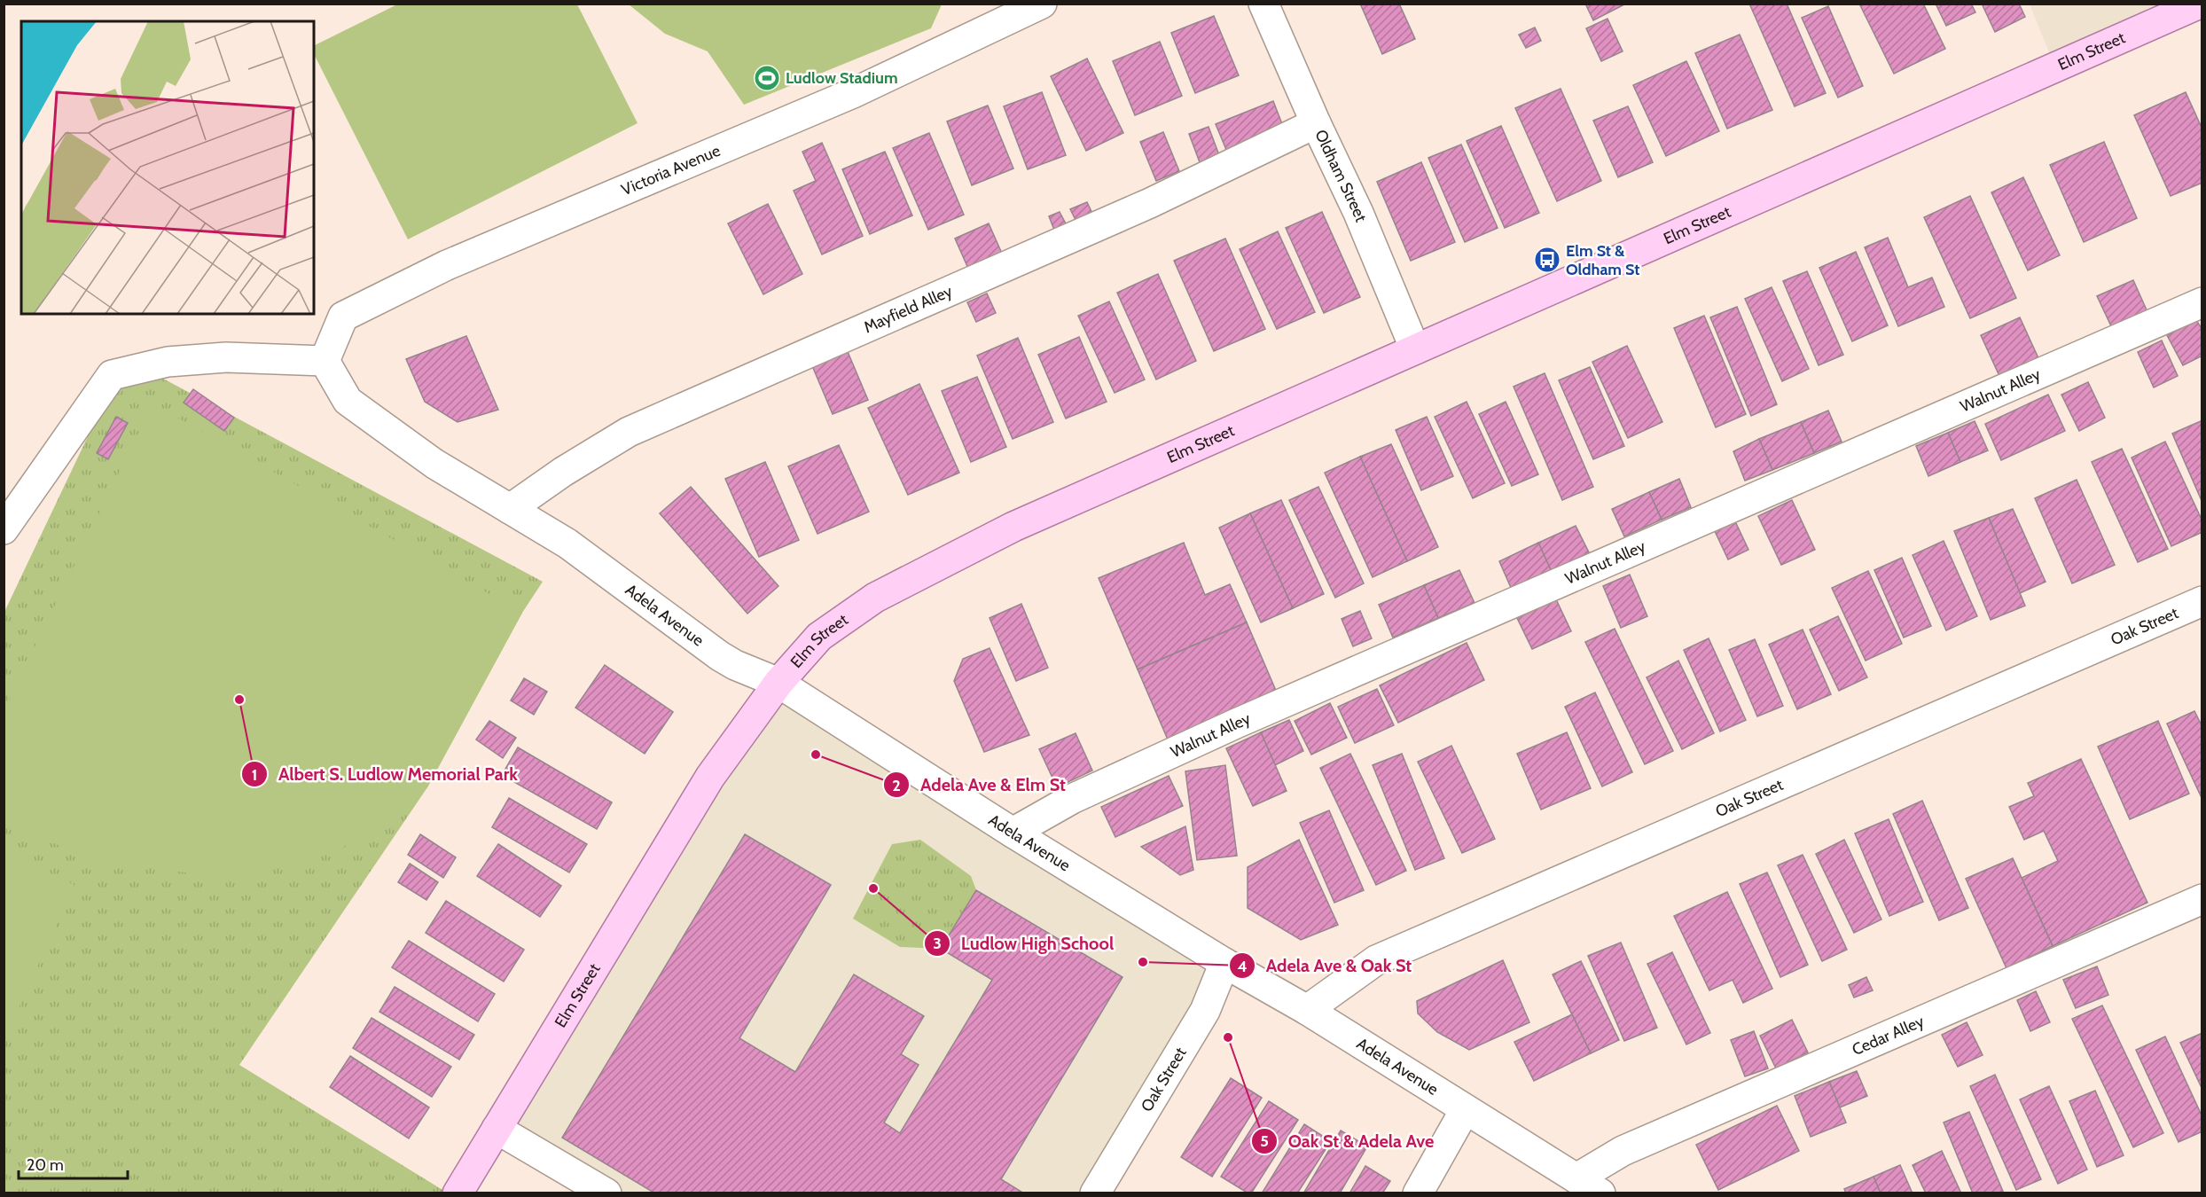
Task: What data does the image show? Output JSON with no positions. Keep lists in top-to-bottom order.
{
  "streets": {
    "main road": ["Elm Street"],
    "street": [
      "Victoria Avenue",
      "Oldham Street",
      "Mayfield Alley",
      "Walnut Alley",
      "Adela Avenue",
      "Oak Street",
      "Cedar Alley"
    ]
  },
  "crossings": [
    ["Elm Street", "Oldham Street"],
    ["Elm Street", "Adela Avenue"],
    ["Victoria Avenue", "Adela Avenue"],
    ["Oldham Street", "Mayfield Alley"],
    ["Mayfield Alley", "Adela Avenue"],
    ["Walnut Alley", "Adela Avenue"],
    ["Adela Avenue", "Oak Street"],
    ["Adela Avenue", "Cedar Alley"]
  ],
  "places": {
    "sports": ["Ludlow Stadium"],
    "bus stop": ["Elm St & Oldham St"],
    "other": [
      "Albert S. Ludlow Memorial Park",
      "Adela Ave & Elm St",
      "Ludlow High School",
      "Adela Ave & Oak St",
      "Oak St & Adela Ave"
    ]
  },
  "scale_bar": "20 m"
}
